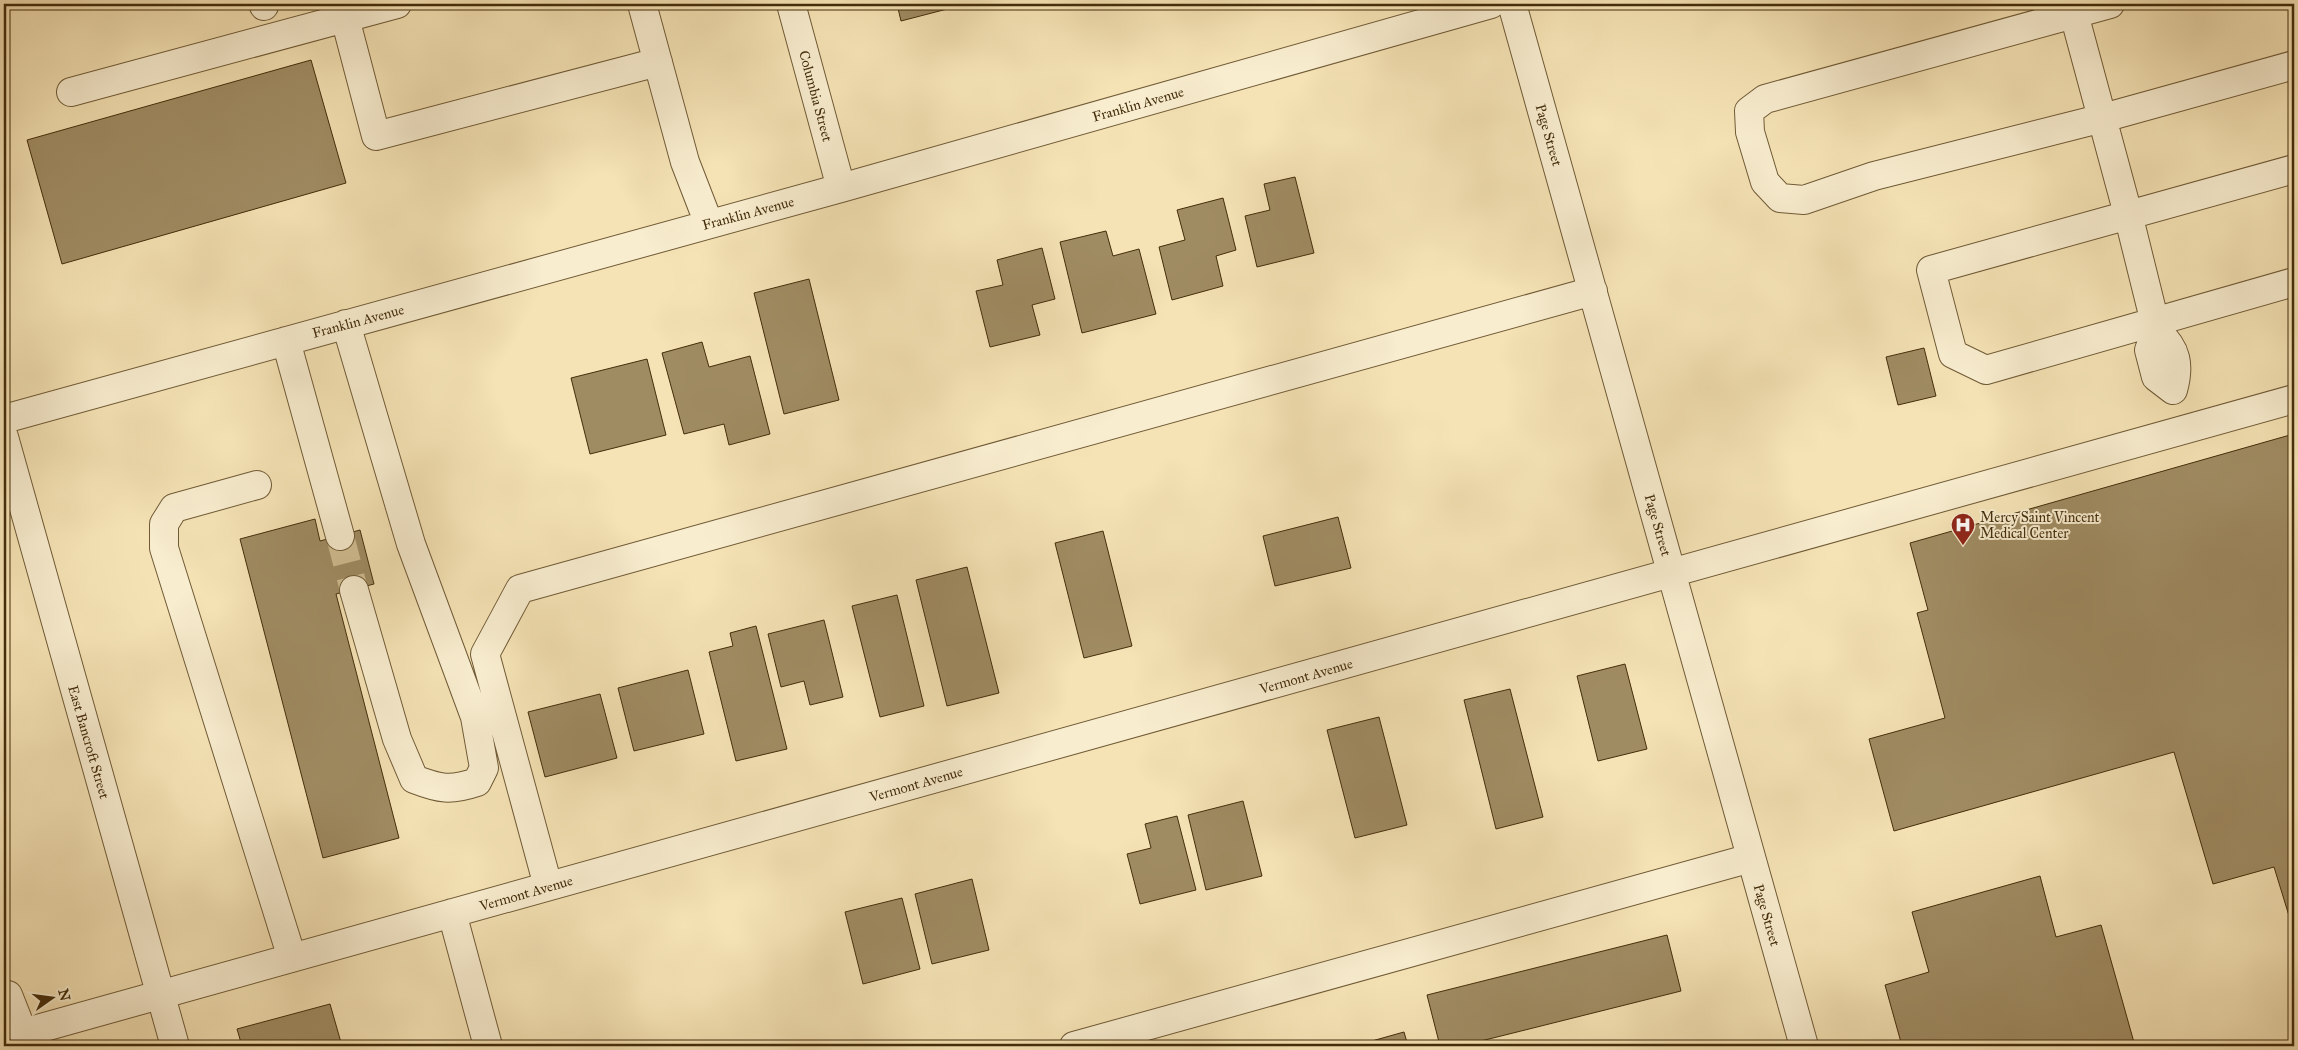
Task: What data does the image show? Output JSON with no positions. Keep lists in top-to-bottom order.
{
  "streets": {
    "street": [
      "Columbia Street",
      "Franklin Avenue",
      "Page Street",
      "Vermont Avenue",
      "East Bancroft Street"
    ]
  },
  "crossings": [
    ["Columbia Street", "Franklin Avenue"],
    ["Page Street", "Vermont Avenue"],
    ["Vermont Avenue", "East Bancroft Street"]
  ],
  "places": {
    "hospital": ["Mercy Saint Vincent Medical Center"]
  },
  "north": "right"
}
